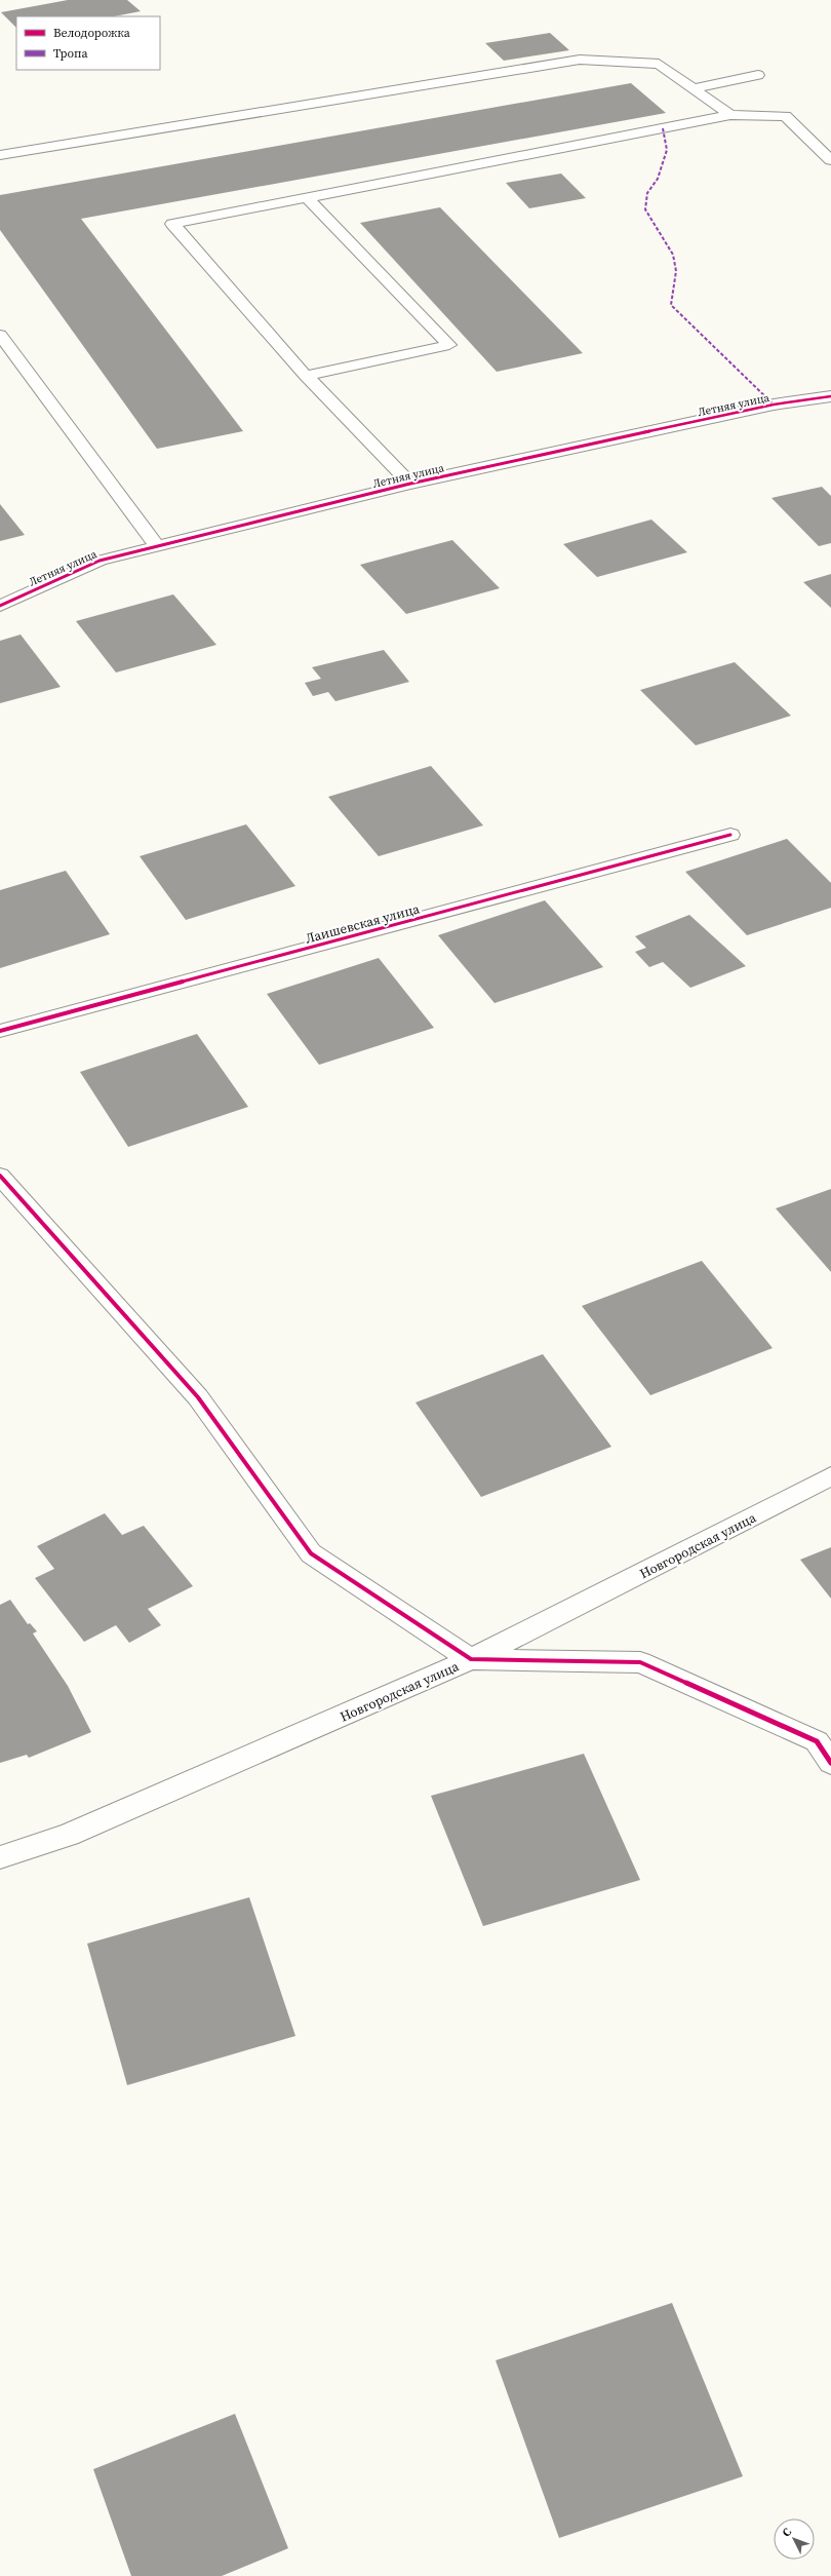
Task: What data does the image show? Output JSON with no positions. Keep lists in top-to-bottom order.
{
  "streets": {
    "street": ["Летняя улица", "Лаишевская улица", "Новгородская улица"]
  },
  "legend": ["Велодорожка", "Тропа"],
  "north": "top left"
}
